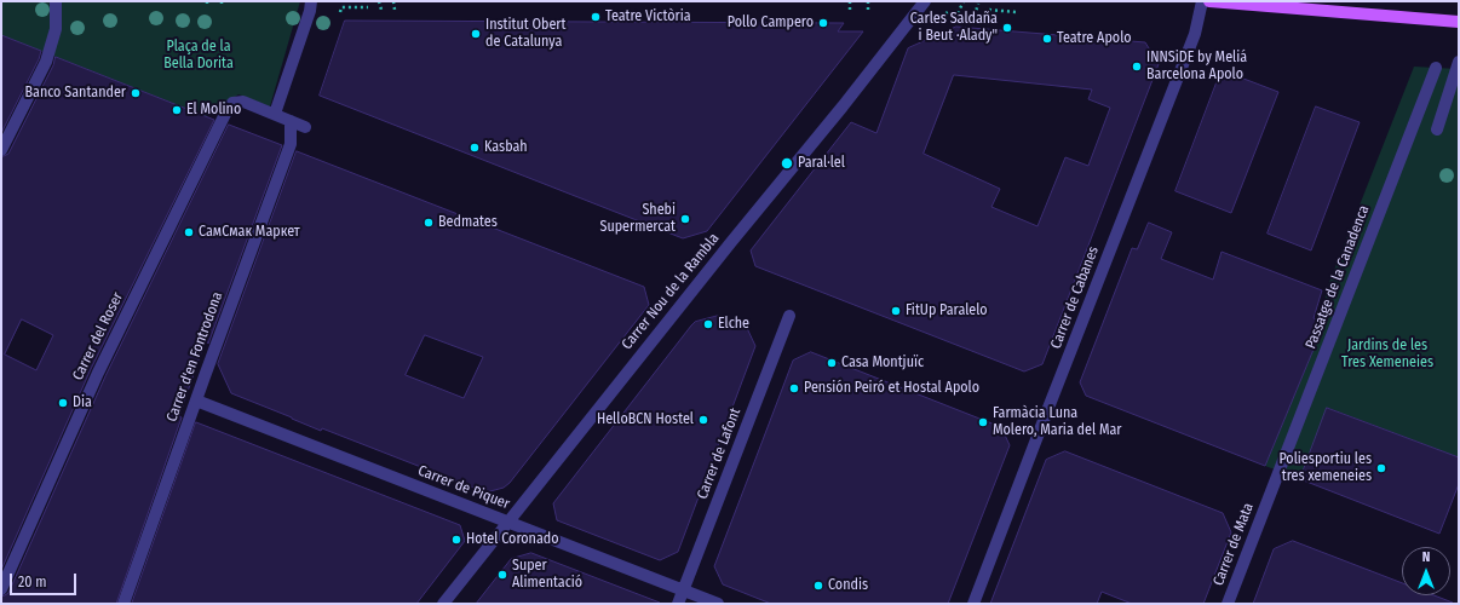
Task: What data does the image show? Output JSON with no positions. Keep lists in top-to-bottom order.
{
  "streets": {
    "street": [
      "Passatge de la Canadenca",
      "Carrer Nou de la Rambla",
      "Carrer de Cabanes",
      "Carrer del Roser",
      "Carrer d'en Fontrodona",
      "Carrer de Lafont",
      "Carrer de Piquer",
      "Carrer de Mata"
    ]
  },
  "crossings": [
    ["Passatge de la Canadenca", "Carrer de Mata"],
    ["Carrer Nou de la Rambla", "Carrer de Piquer"],
    ["Carrer d'en Fontrodona", "Carrer de Piquer"],
    ["Carrer de Lafont", "Carrer de Piquer"]
  ],
  "parks": ["Plaça de la Bella Dorita", "Jardins de les Tres Xemeneies"],
  "places": [
    "Teatre Victòria",
    "Pollo Campero",
    "Carles Saldaña i Beut ·Alady\"",
    "Institut Obert de Catalunya",
    "Teatre Apolo",
    "INNSiDE by Meliá Barcelona Apolo",
    "Banco Santander",
    "El Molino",
    "Kasbah",
    "Paral·lel",
    "Shebi Supermercat",
    "Bedmates",
    "СамСмак Маркет",
    "FitUp Paralelo",
    "Elche",
    "Casa Montjuïc",
    "Pensión Peiró et Hostal Apolo",
    "Dia",
    "HelloBCN Hostel",
    "Farmàcia Luna Molero, Maria del Mar",
    "Poliesportiu les tres xemeneies",
    "Hotel Coronado",
    "Super Alimentació",
    "Condis"
  ],
  "scale_bar": "20 m",
  "north": "top"
}
